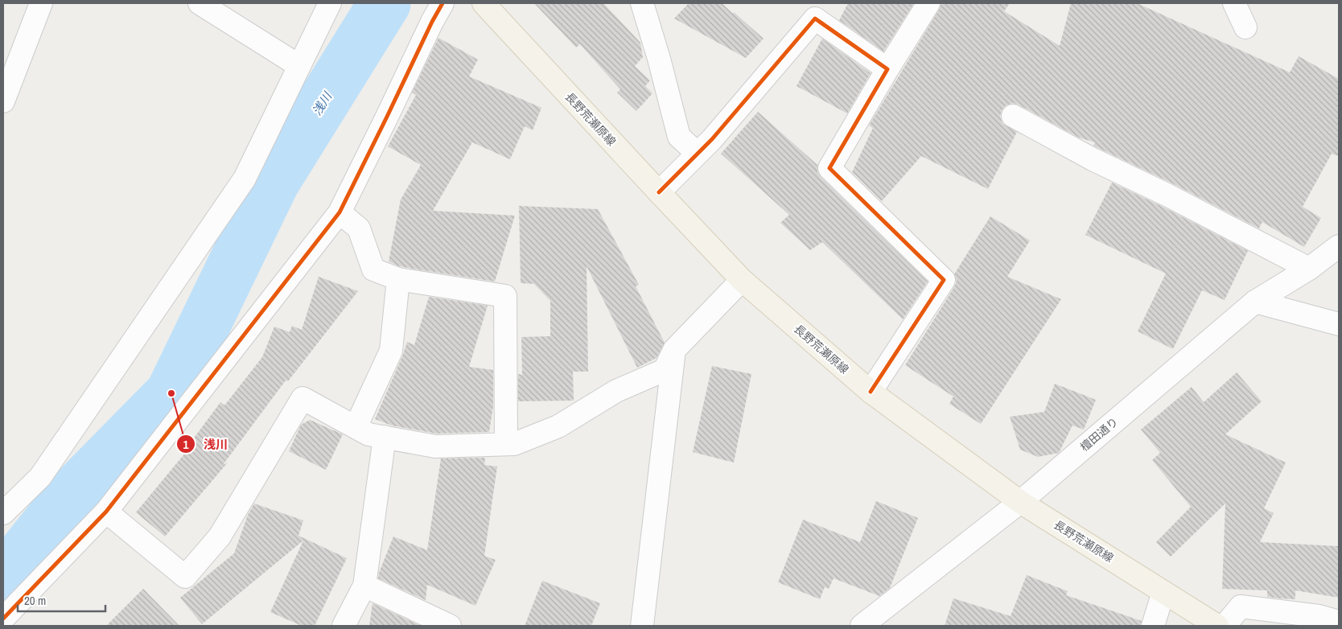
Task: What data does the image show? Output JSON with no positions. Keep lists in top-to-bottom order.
{
  "streets": {
    "main road": ["長野荒瀬原線"],
    "street": ["檀田通り"]
  },
  "crossings": [
    ["長野荒瀬原線", "檀田通り"]
  ],
  "water": ["浅川"],
  "places": ["浅川"],
  "scale_bar": "20 m"
}
